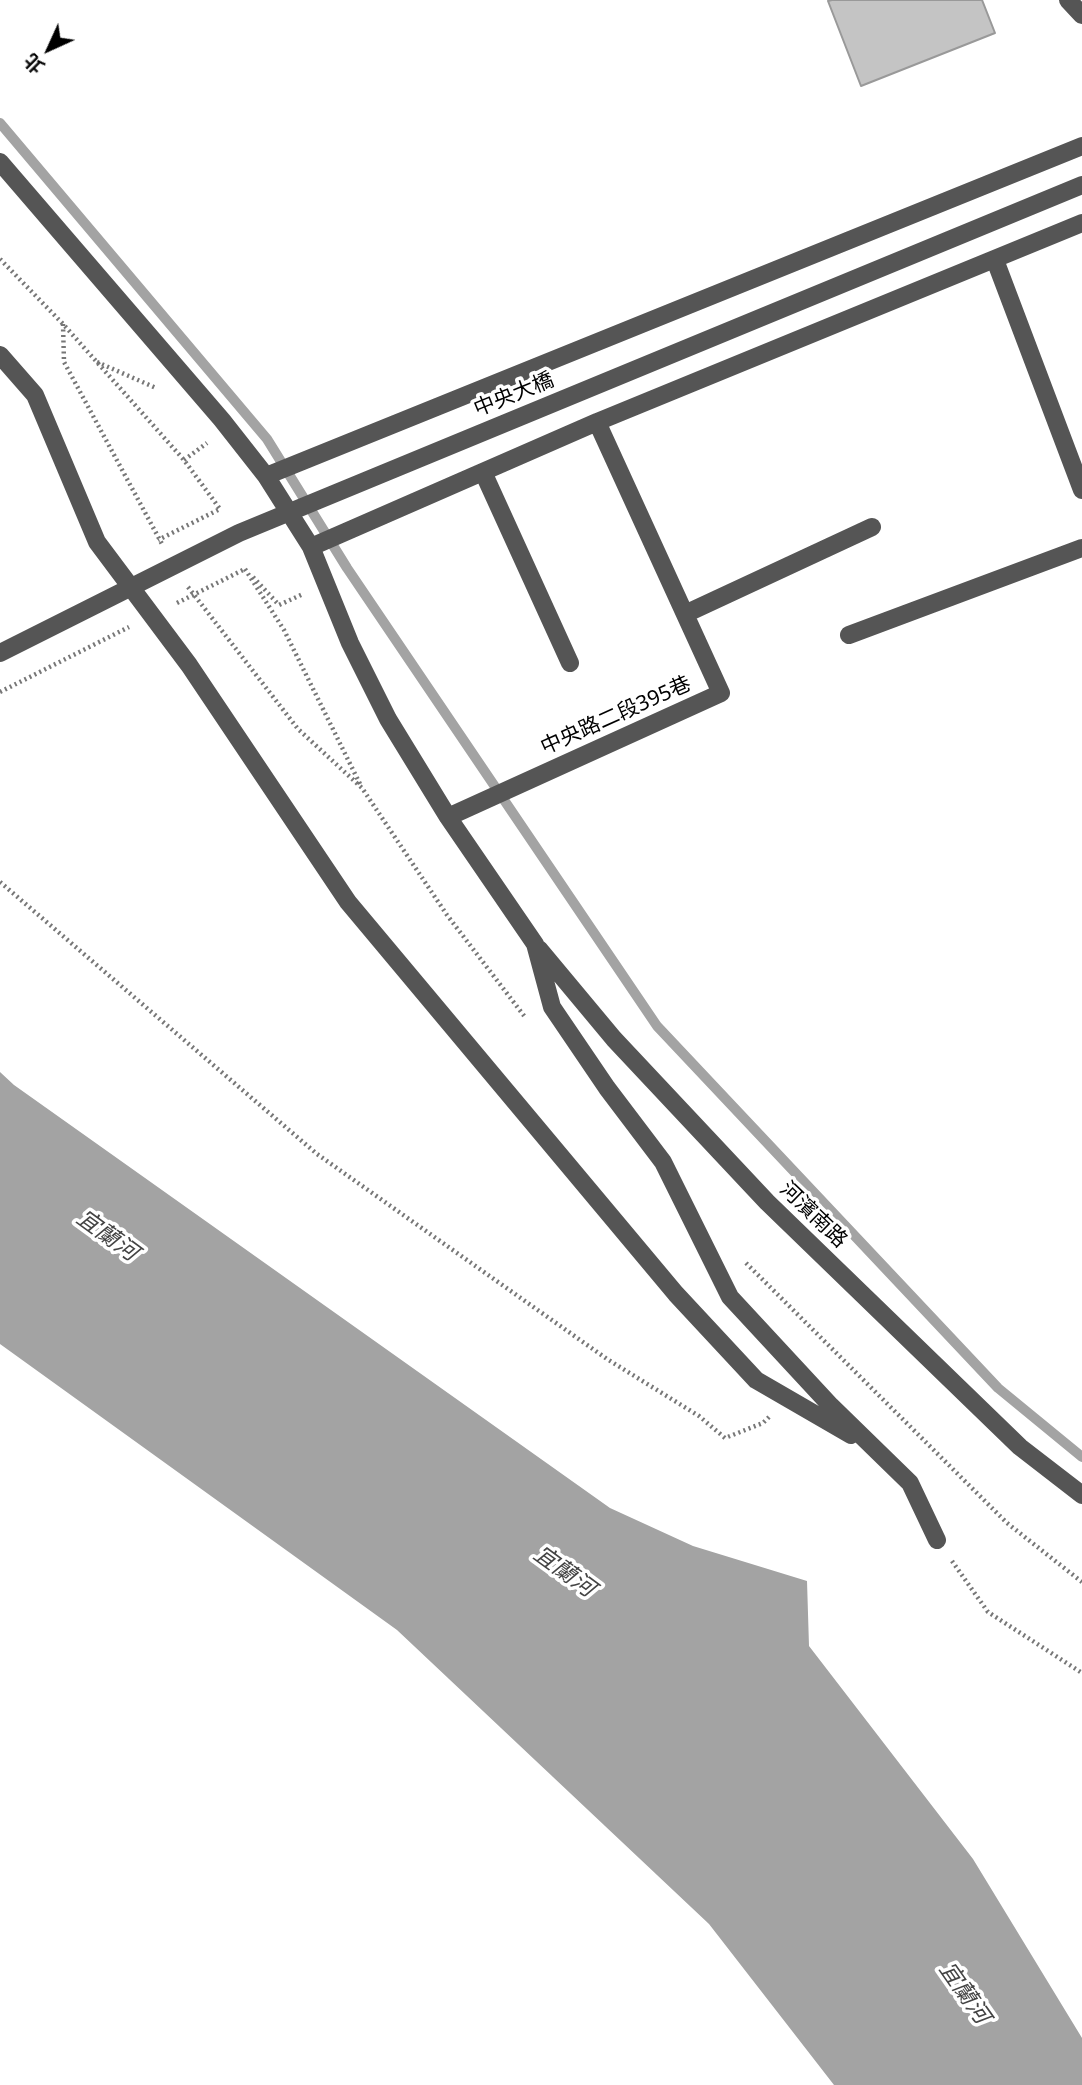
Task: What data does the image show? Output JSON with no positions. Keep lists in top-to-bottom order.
{
  "streets": {
    "street": ["中央大橋", "中央路二段395巷", "河濱南路"]
  },
  "water": ["宜蘭河"],
  "north": "bottom left"
}
